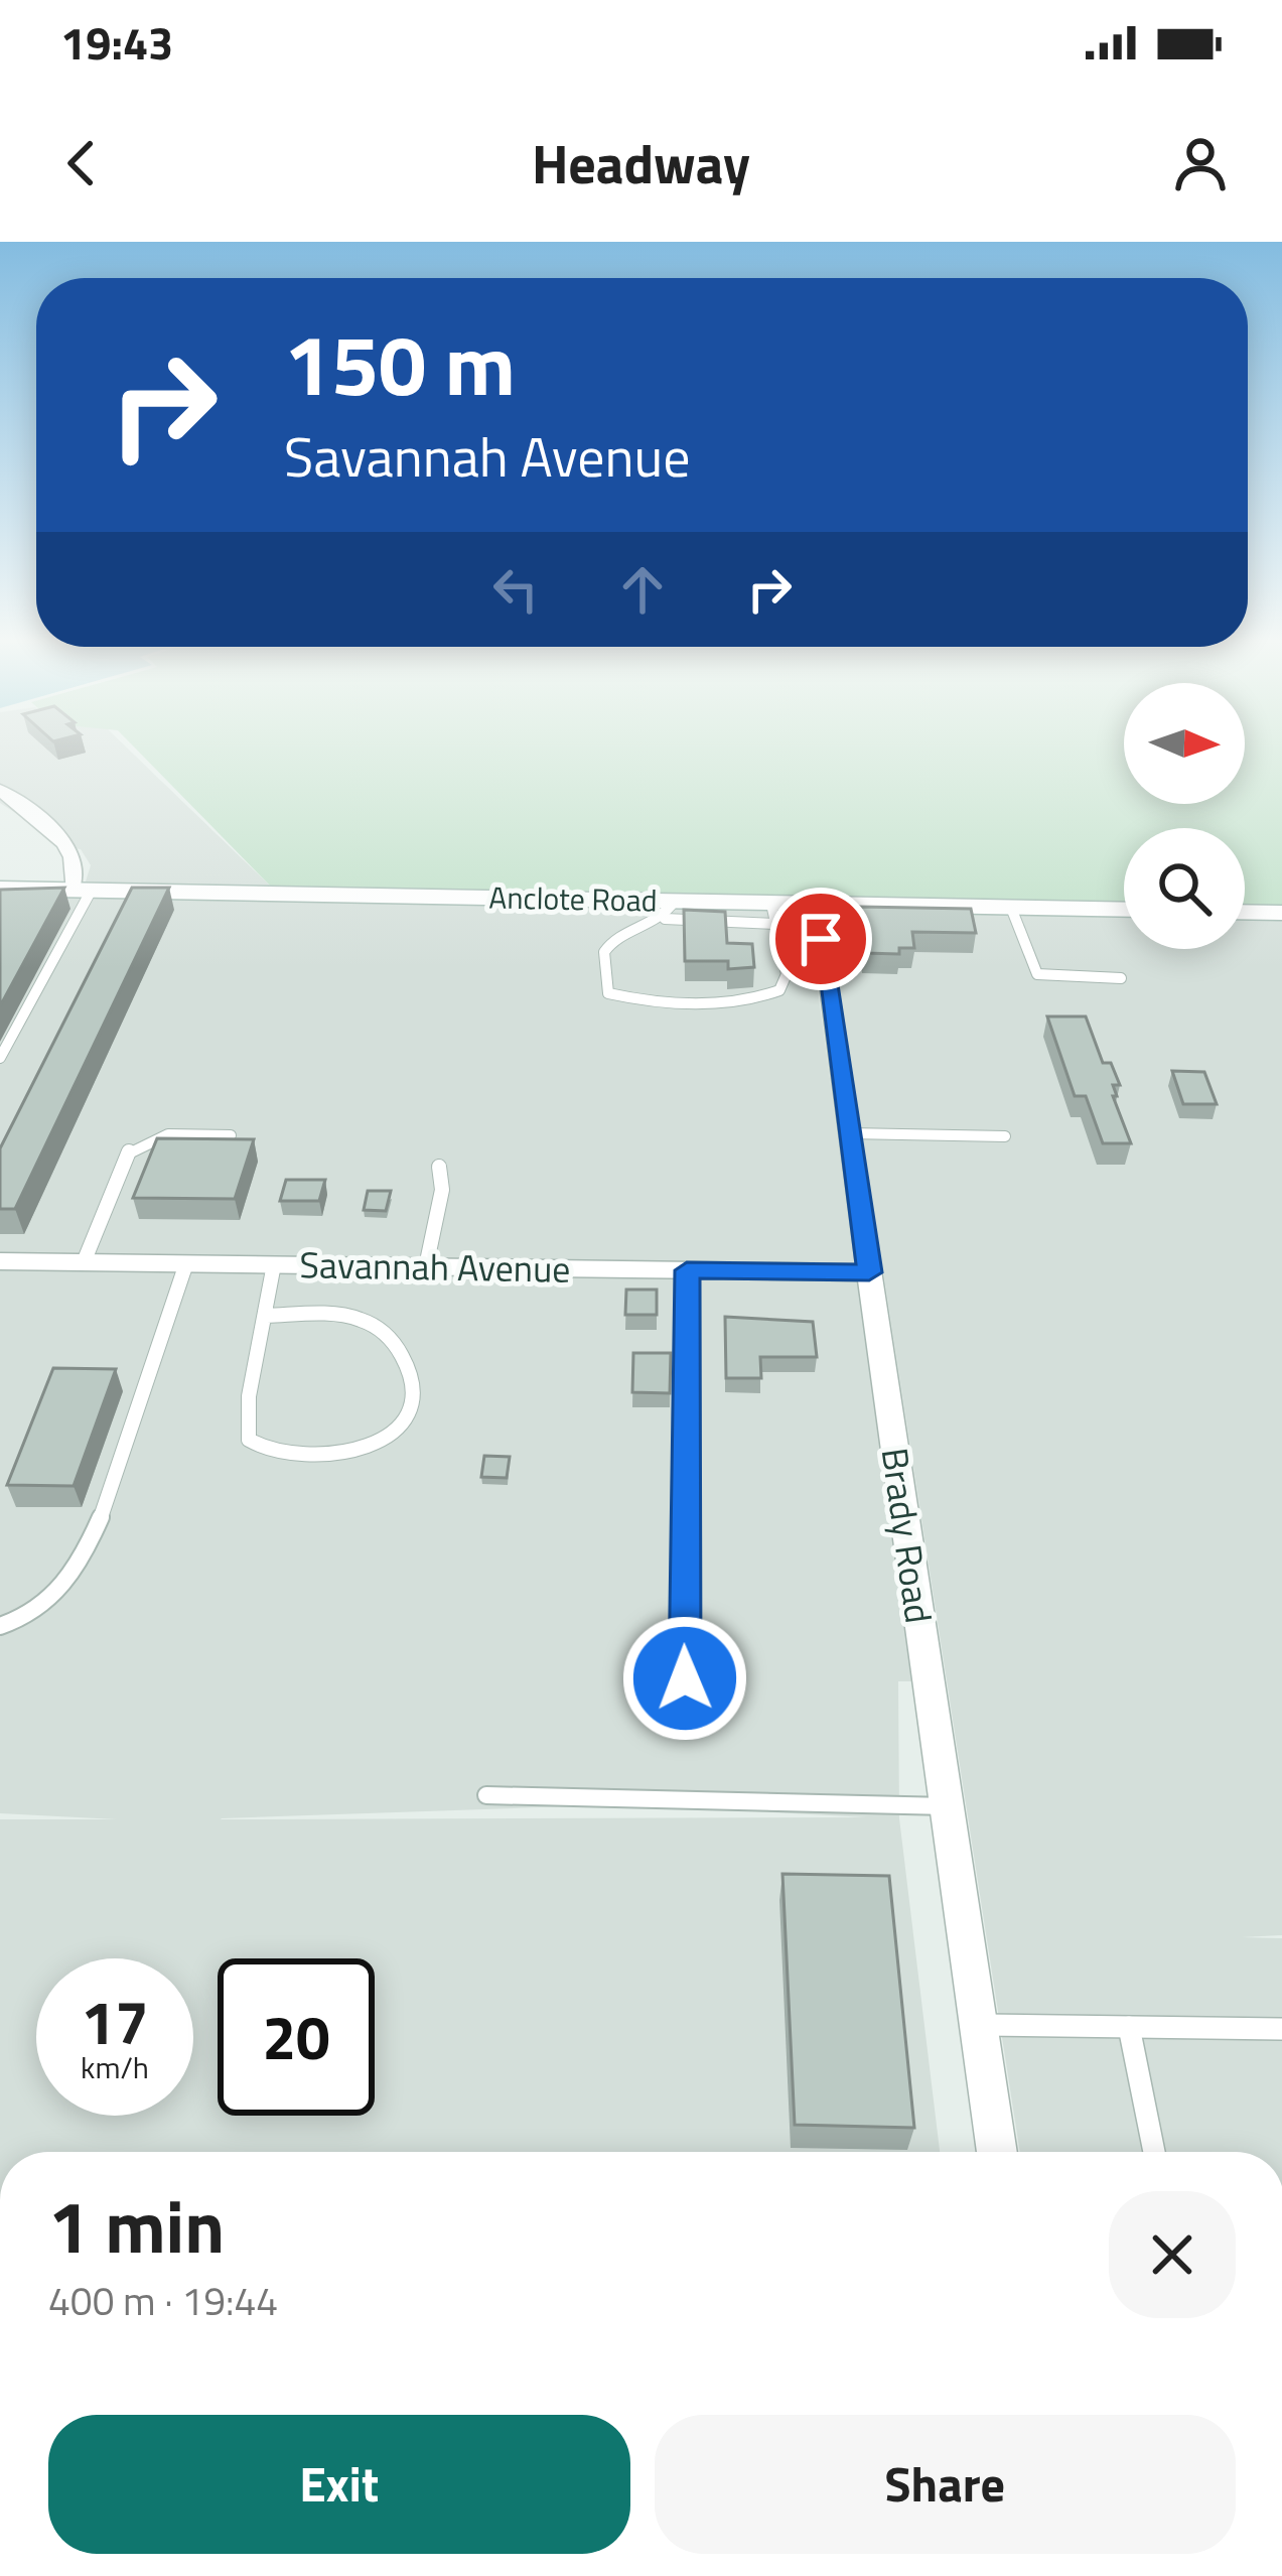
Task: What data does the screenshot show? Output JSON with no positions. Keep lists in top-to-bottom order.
{
  "streets": {
    "street": ["Anclote Road", "Savannah Avenue", "Brady Road"]
  },
  "crossings": [
    ["Anclote Road", "Brady Road"],
    ["Savannah Avenue", "Brady Road"]
  ],
  "north": "right",
  "page": {
    "status": "19:43",
    "header": "Headway",
    "turn": ["150 m", "Savannah Avenue"],
    "speed": "17 km/h",
    "limit": "20",
    "heading": ["1 min", "400 m · 19:44"],
    "buttons": ["Exit", "Share"]
  }
}
